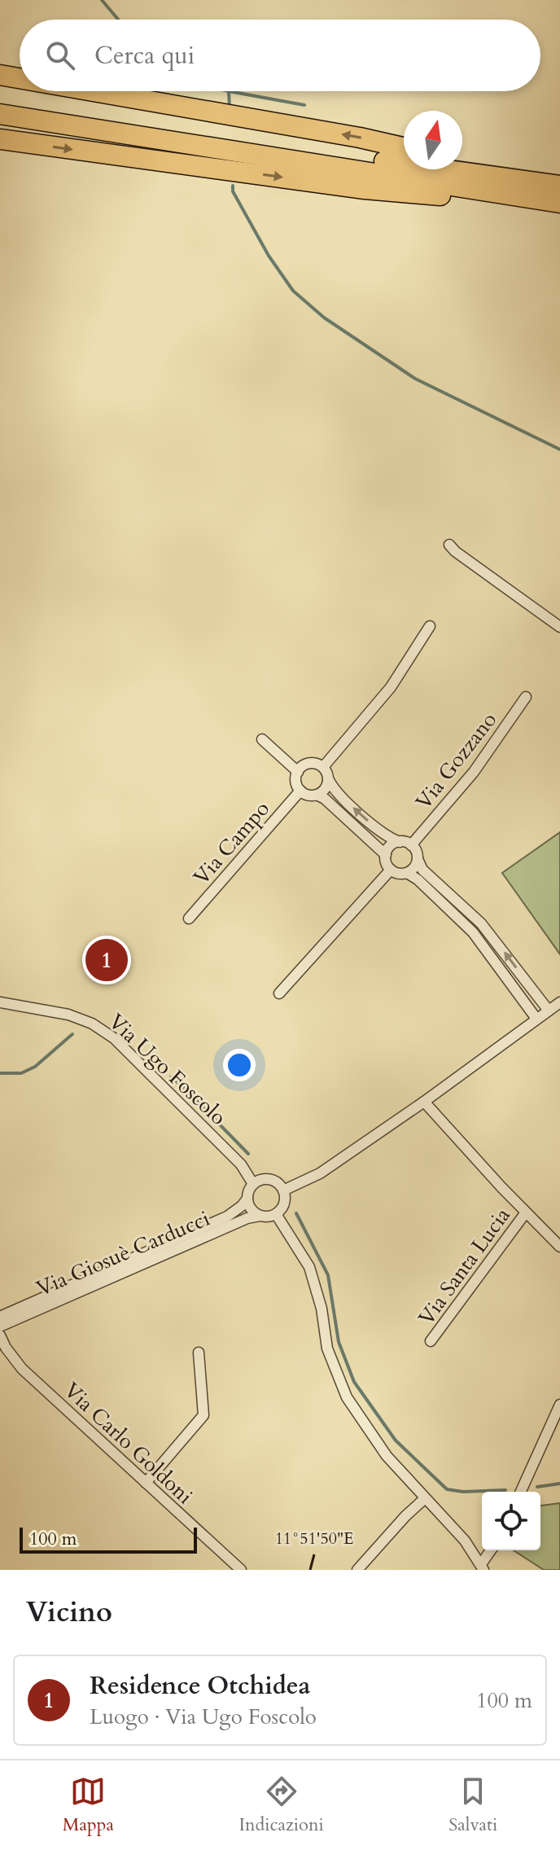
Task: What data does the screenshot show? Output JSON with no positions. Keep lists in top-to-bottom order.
{
  "streets": {
    "street": [
      "Via Gozzano",
      "Via Campo",
      "Via Ugo Foscolo",
      "Via Giosuè Carducci",
      "Via Santa Lucia",
      "Via Carlo Goldoni"
    ]
  },
  "crossings": [
    ["Via Ugo Foscolo", "Via Giosuè Carducci"]
  ],
  "scale_bar": "100 m",
  "north": "top",
  "page": {
    "search": "Cerca qui",
    "pins": "1",
    "scale": "100 m",
    "heading": "Vicino",
    "list": [
      {
        "mark": "1",
        "name": "Residence Otchidea",
        "note": "Luogo · Via Ugo Foscolo",
        "value": "100 m"
      }
    ],
    "nav": ["Mappa", "Indicazioni", "Salvati"]
  },
  "coordinates": ["11°51'50\"E"]
}
